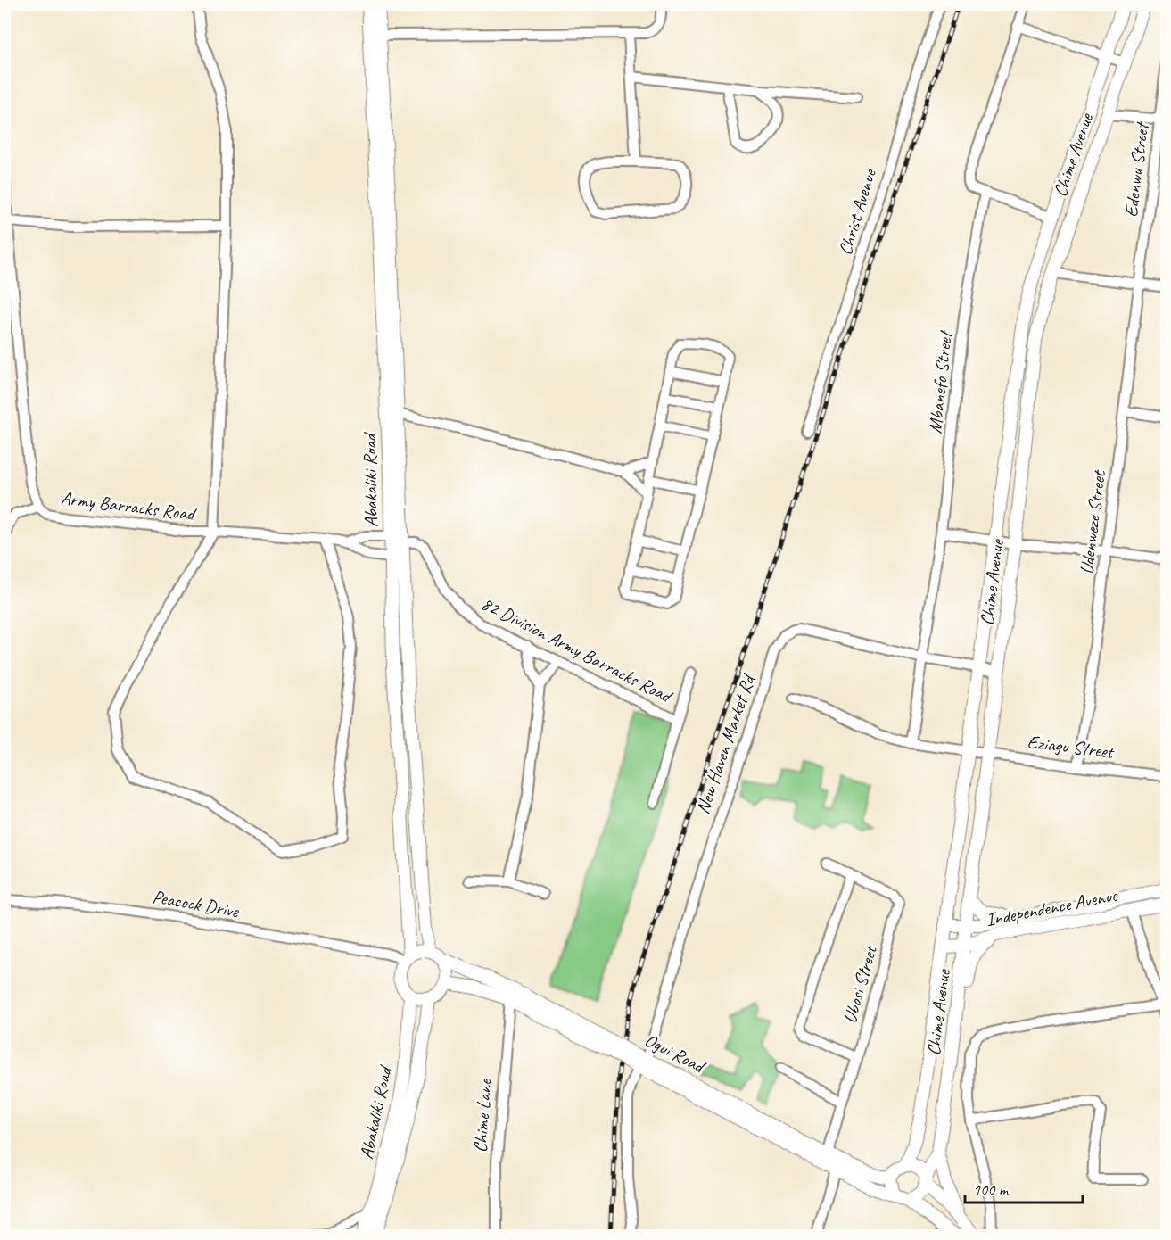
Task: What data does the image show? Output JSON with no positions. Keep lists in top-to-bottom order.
{
  "streets": {
    "main road": [
      "Chime Avenue",
      "Abakaliki Road",
      "Independence Avenue",
      "Ogui Road"
    ],
    "street": [
      "Edenwu Street",
      "Christ Avenue",
      "Mbanefo Street",
      "Army Barracks Road",
      "Udenweze Street",
      "82 Division Army Barracks Road",
      "New Haven Market Rd",
      "Eziagu Street",
      "Peacock Drive",
      "Ubosi Street",
      "Chime Lane"
    ]
  },
  "crossings": [
    ["Chime Avenue", "New Haven Market Rd"],
    ["Chime Avenue", "Eziagu Street"],
    ["Chime Avenue", "Independence Avenue"],
    ["Chime Avenue", "Ogui Road"],
    ["Edenwu Street", "Udenweze Street"],
    ["Mbanefo Street", "New Haven Market Rd"],
    ["Abakaliki Road", "Army Barracks Road"],
    ["Abakaliki Road", "82 Division Army Barracks Road"],
    ["Abakaliki Road", "Peacock Drive"],
    ["Abakaliki Road", "Ogui Road"],
    ["Udenweze Street", "Eziagu Street"],
    ["New Haven Market Rd", "Ogui Road"],
    ["Peacock Drive", "Ogui Road"],
    ["Ubosi Street", "Ogui Road"],
    ["Ogui Road", "Chime Lane"]
  ],
  "scale_bar": "100 m"
}
